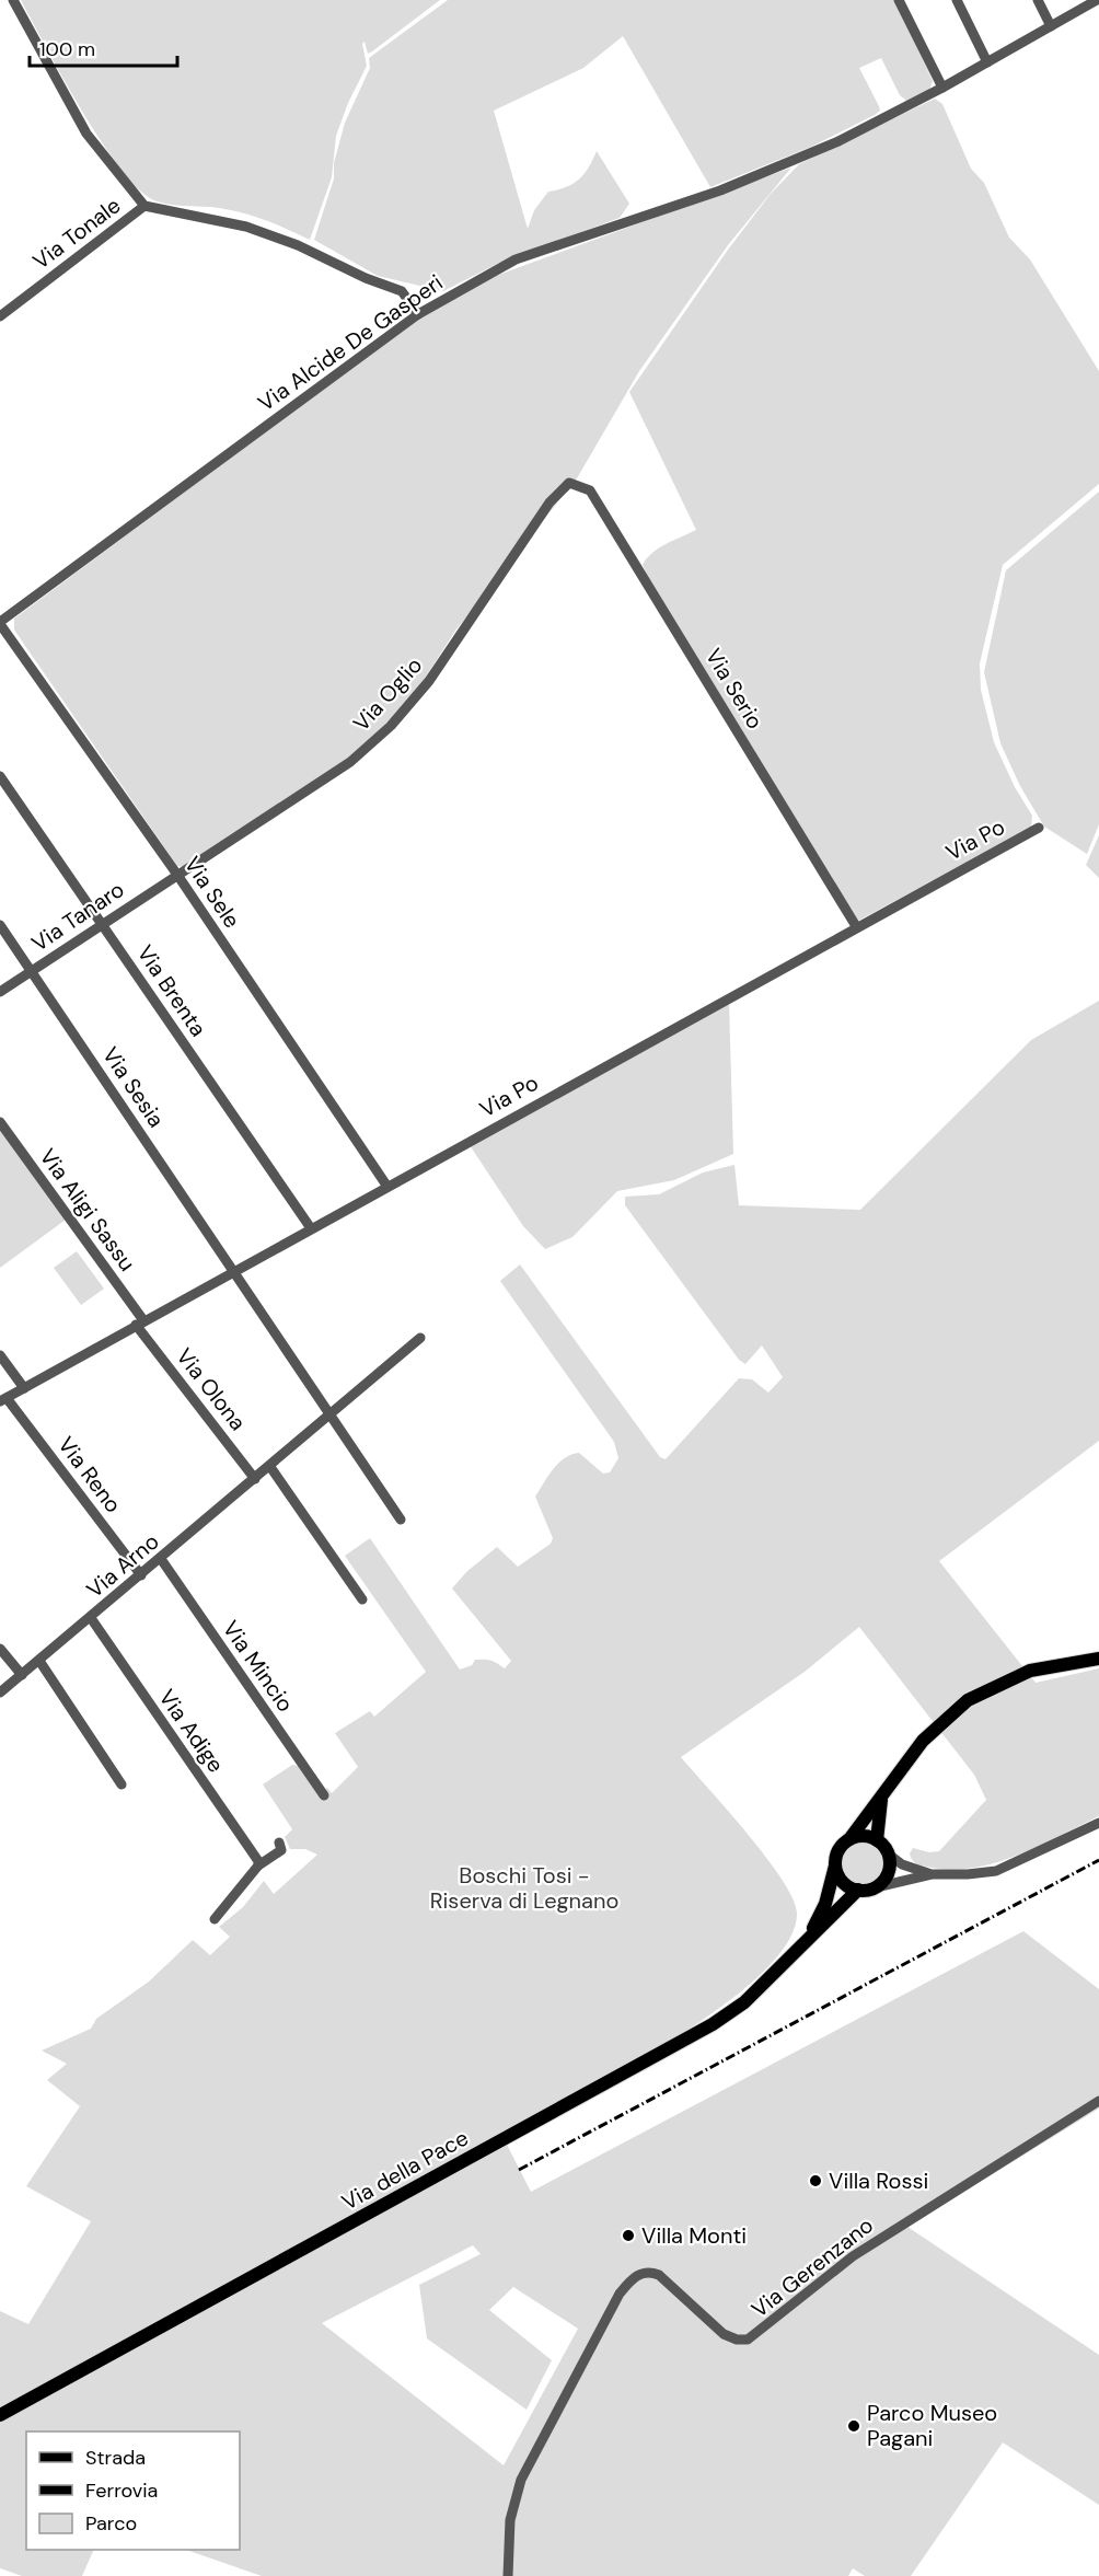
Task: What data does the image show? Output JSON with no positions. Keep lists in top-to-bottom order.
{
  "streets": {
    "main road": ["Via della Pace"],
    "street": [
      "Via Tonale",
      "Via Alcide De Gasperi",
      "Via Serio",
      "Via Oglio",
      "Via Po",
      "Via Sele",
      "Via Tanaro",
      "Via Brenta",
      "Via Sesia",
      "Via Aligi Sassu",
      "Via Olona",
      "Via Reno",
      "Via Arno",
      "Via Mincio",
      "Via Adige",
      "Via Gerenzano"
    ]
  },
  "crossings": [
    ["Via Alcide De Gasperi", "Via Sele"],
    ["Via Serio", "Via Oglio"],
    ["Via Serio", "Via Po"],
    ["Via Oglio", "Via Sele"],
    ["Via Oglio", "Via Tanaro"],
    ["Via Po", "Via Sele"],
    ["Via Po", "Via Brenta"],
    ["Via Po", "Via Sesia"],
    ["Via Po", "Via Aligi Sassu"],
    ["Via Po", "Via Olona"],
    ["Via Po", "Via Reno"],
    ["Via Sele", "Via Tanaro"],
    ["Via Tanaro", "Via Brenta"],
    ["Via Tanaro", "Via Sesia"],
    ["Via Sesia", "Via Arno"],
    ["Via Aligi Sassu", "Via Olona"],
    ["Via Olona", "Via Arno"],
    ["Via Reno", "Via Arno"],
    ["Via Arno", "Via Mincio"],
    ["Via Arno", "Via Adige"]
  ],
  "parks": ["Boschi Tosi - Riserva di Legnano"],
  "places": ["Villa Rossi", "Villa Monti", "Parco Museo Pagani"],
  "legend": ["Strada", "Ferrovia", "Parco"],
  "scale_bar": "100 m"
}
